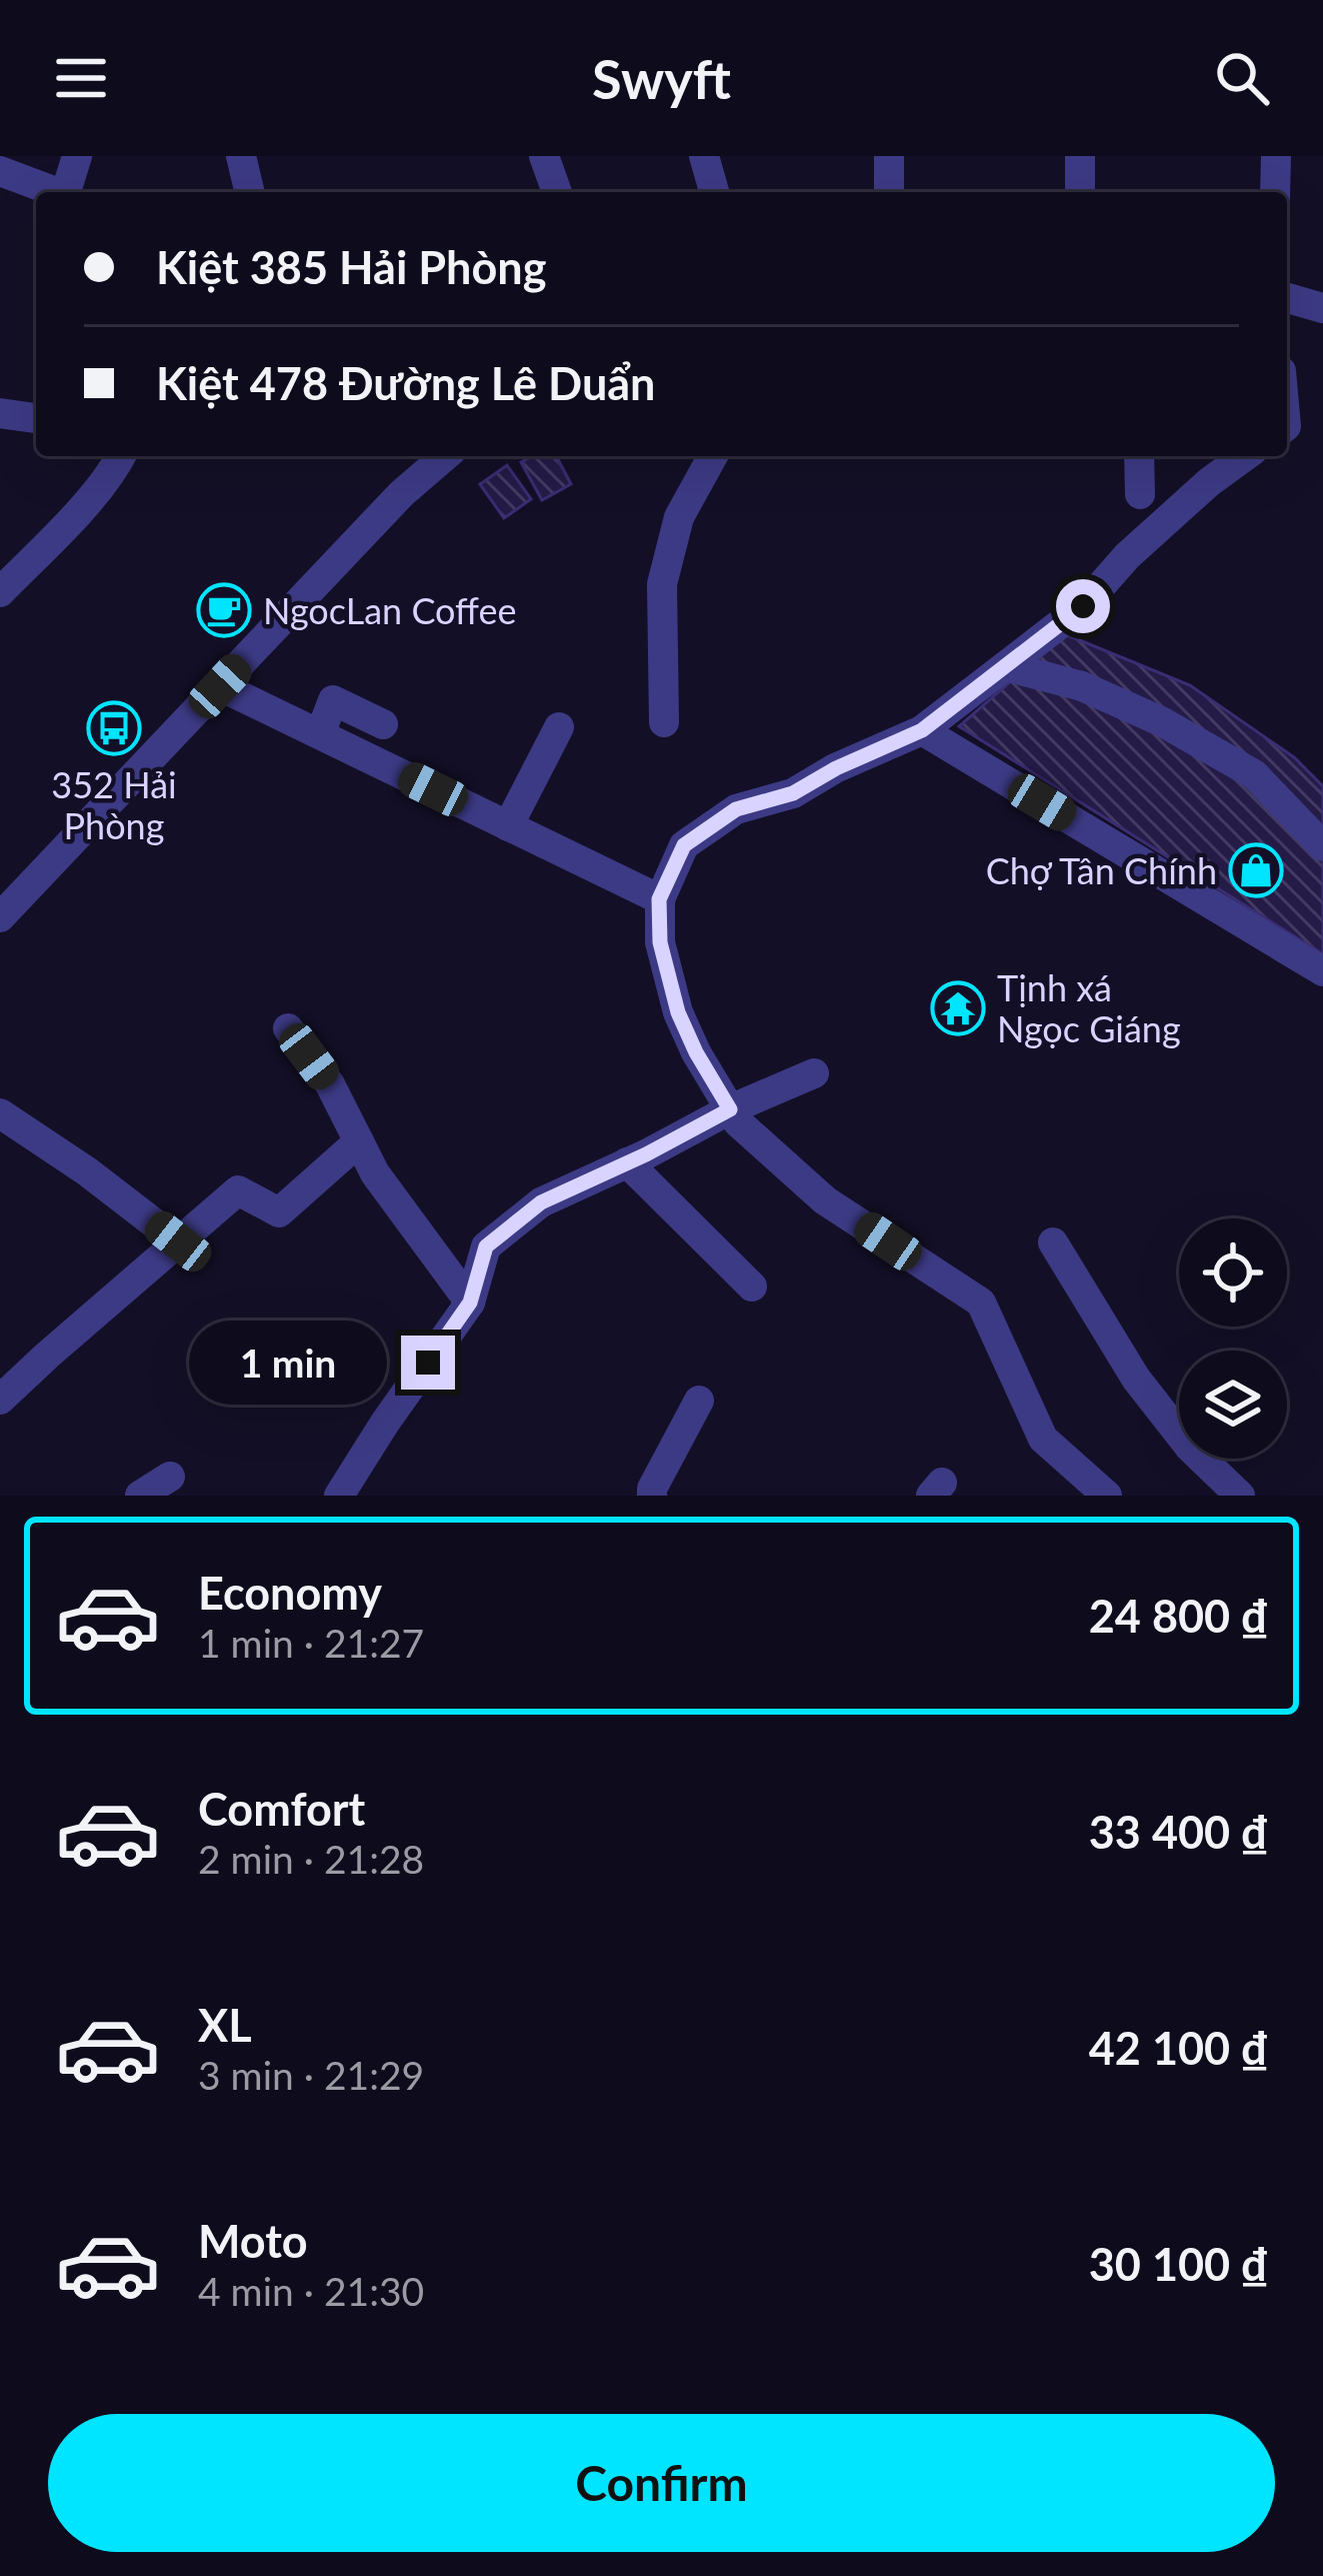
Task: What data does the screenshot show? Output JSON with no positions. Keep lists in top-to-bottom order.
{
  "places": {
    "cafe": ["NgocLan Coffee"],
    "bus stop": ["352 Hải Phòng"],
    "shop": ["Chợ Tân Chính"],
    "temple": ["Tịnh xá Ngọc Giáng"]
  },
  "page": {
    "header": "Swyft",
    "banner": ["Kiệt 385 Hải Phòng", "Kiệt 478 Đường Lê Duẩn"],
    "bubble": "1 min",
    "list": [
      {
        "name": "Economy",
        "note": "1 min · 21:27",
        "value": "24 800 ₫"
      },
      {
        "name": "Comfort",
        "note": "2 min · 21:28",
        "value": "33 400 ₫"
      },
      {
        "name": "XL",
        "note": "3 min · 21:29",
        "value": "42 100 ₫"
      },
      {
        "name": "Moto",
        "note": "4 min · 21:30",
        "value": "30 100 ₫"
      }
    ],
    "buttons": "Confirm"
  }
}
